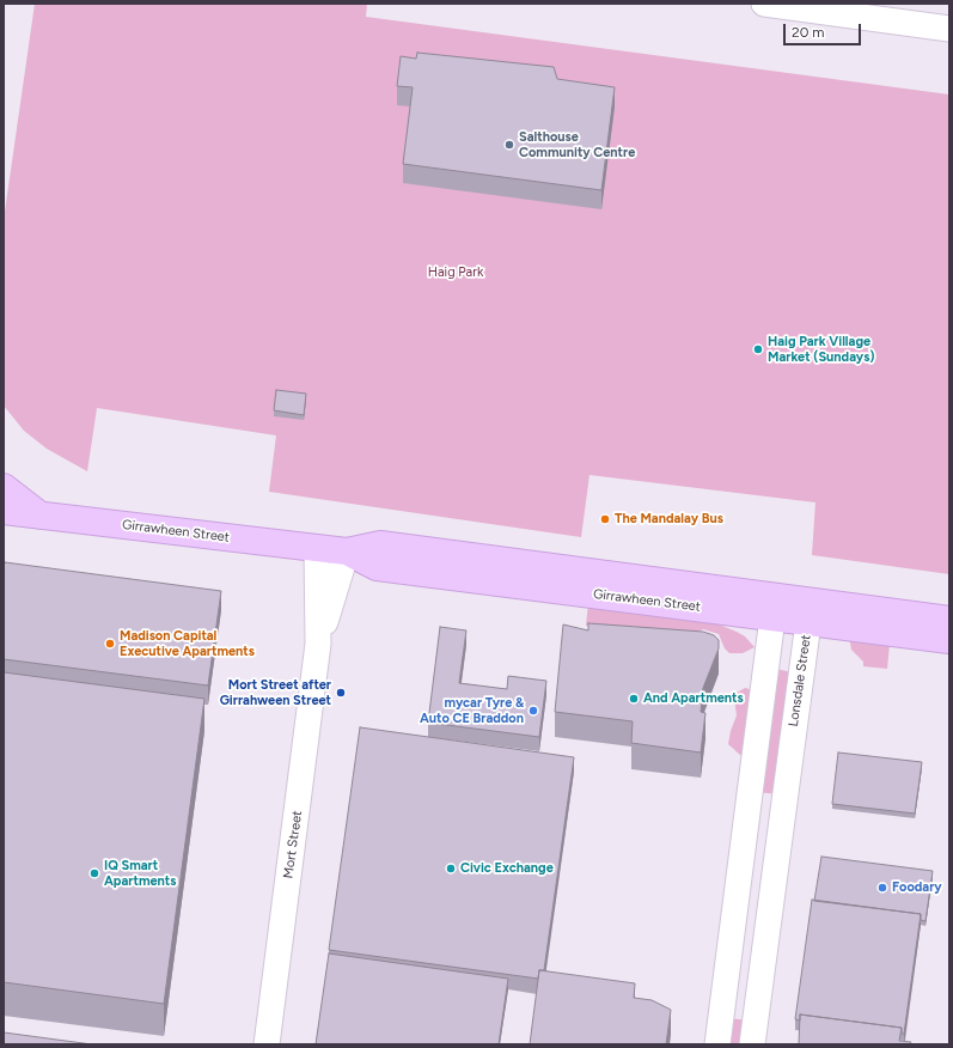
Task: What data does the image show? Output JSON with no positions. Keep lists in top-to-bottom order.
{
  "streets": {
    "street": ["Girrawheen Street", "Lonsdale Street", "Mort Street"]
  },
  "crossings": [
    ["Girrawheen Street", "Lonsdale Street"],
    ["Girrawheen Street", "Mort Street"]
  ],
  "parks": ["Haig Park"],
  "places": [
    "Salthouse Community Centre",
    "Haig Park Village Market (Sundays)",
    "The Mandalay Bus",
    "Madison Capital Executive Apartments",
    "Mort Street after Girrahween Street",
    "And Apartments",
    "mycar Tyre & Auto CE Braddon",
    "Civic Exchange",
    "IQ Smart Apartments",
    "Foodary"
  ],
  "scale_bar": "20 m"
}
